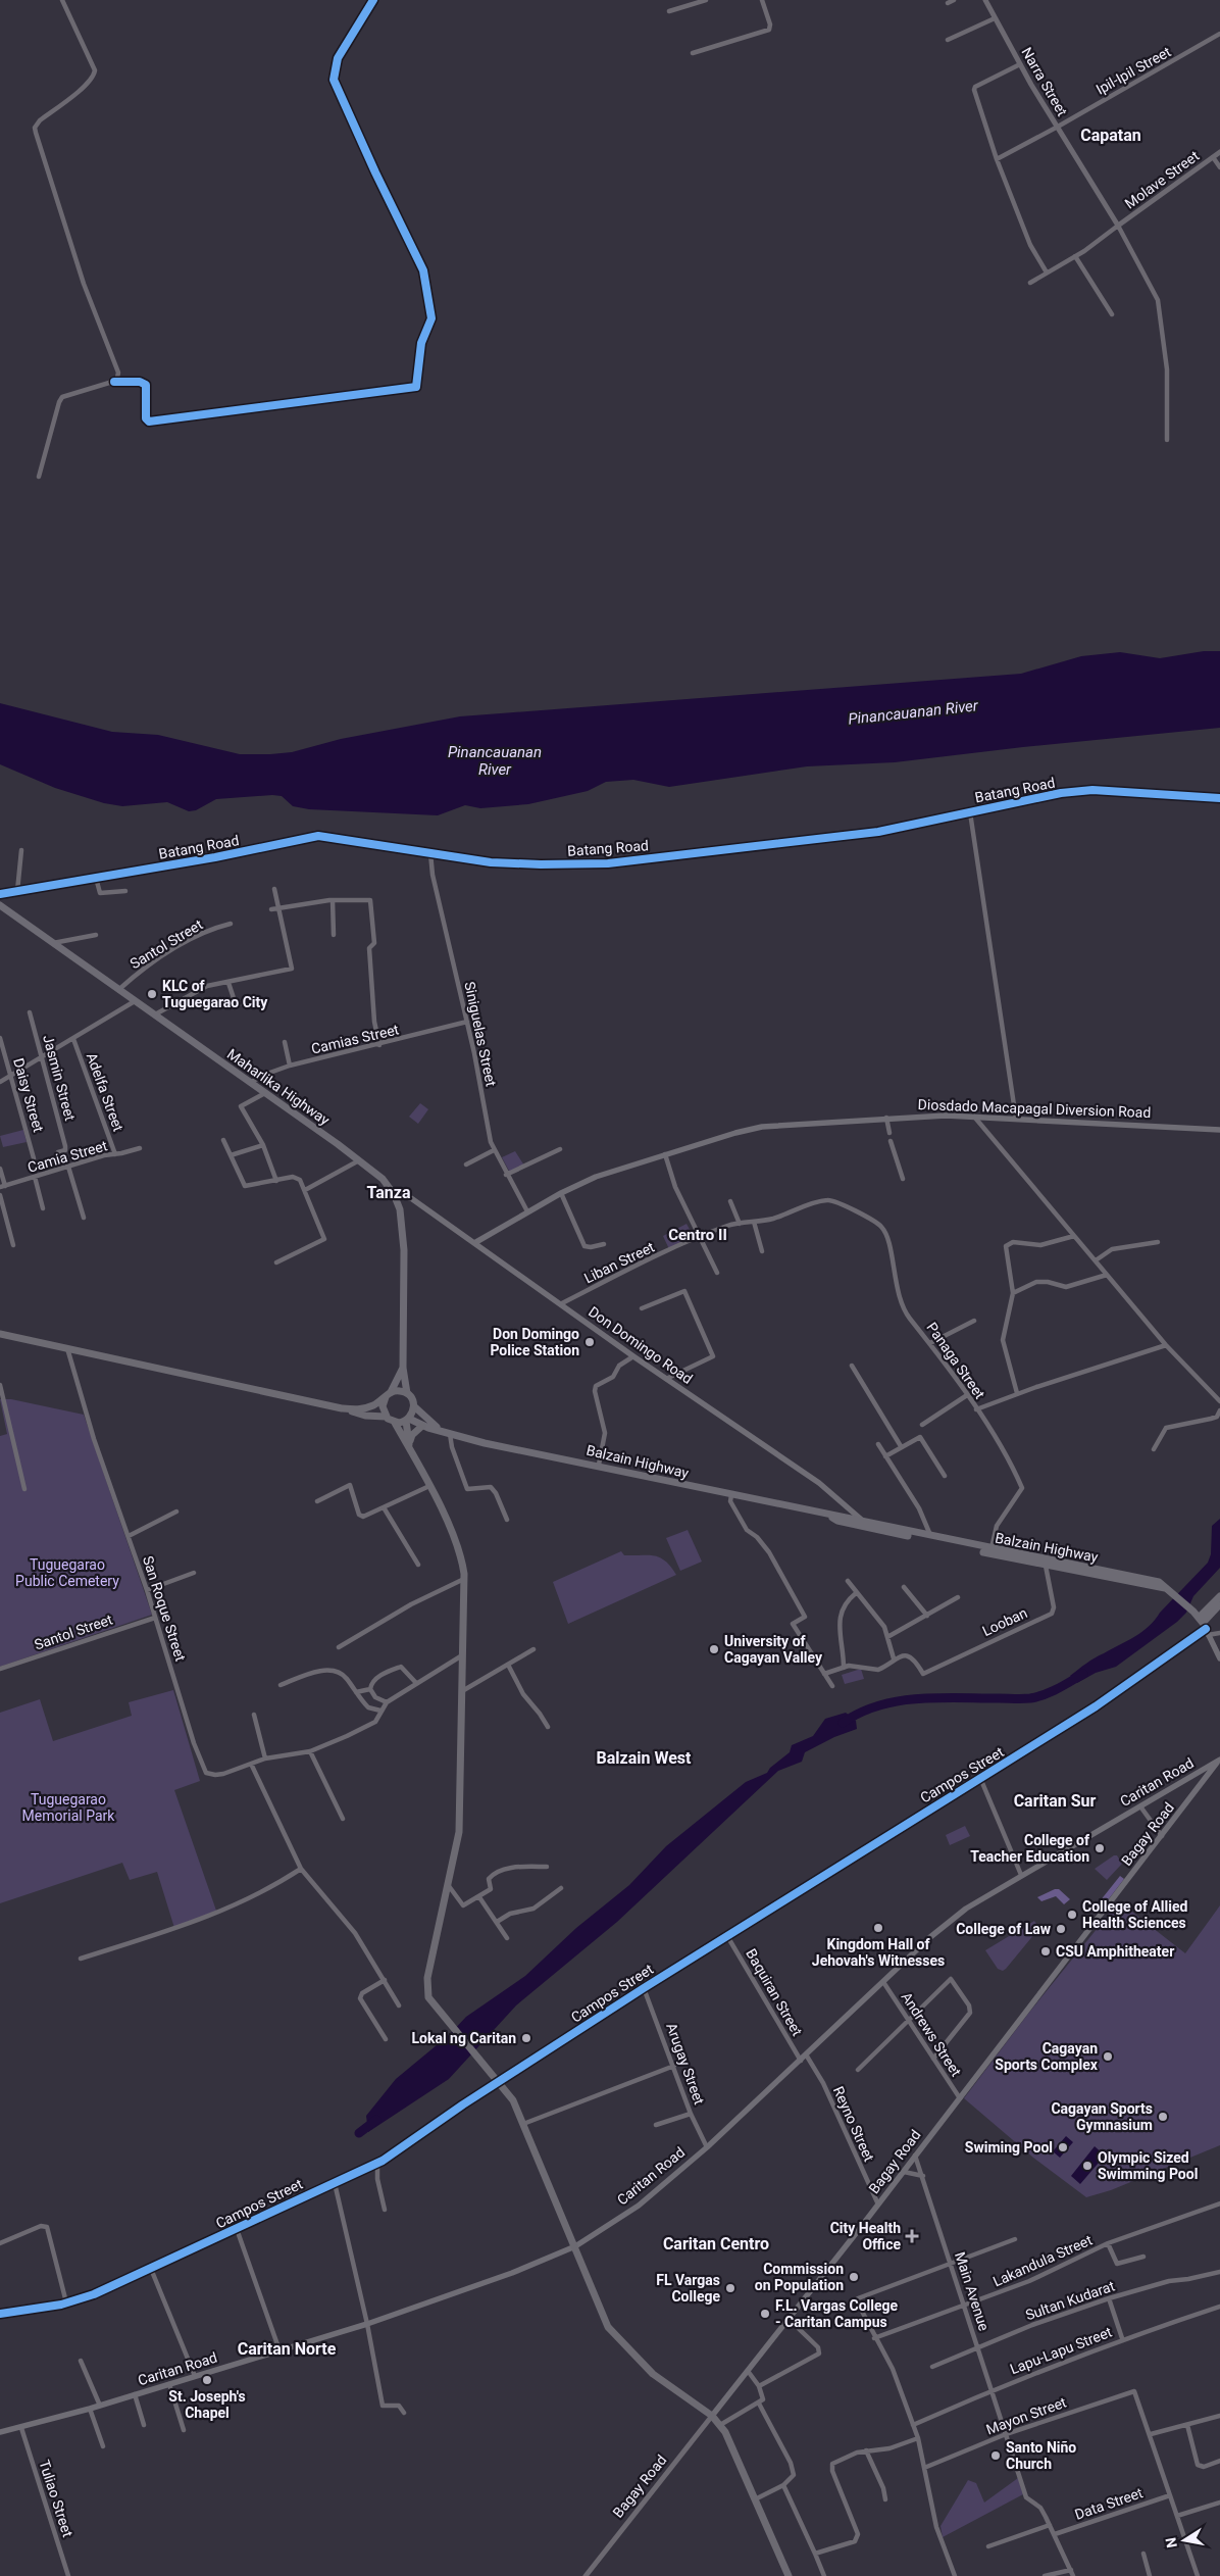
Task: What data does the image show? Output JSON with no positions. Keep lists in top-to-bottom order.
{
  "streets": {
    "main road": [
      "Maharlika Highway",
      "Diosdado Macapagal Diversion Road",
      "Don Domingo Road",
      "Balzain Highway",
      "Caritan Road",
      "Bagay Road"
    ],
    "street": [
      "Ipil-Ipil Street",
      "Narra Street",
      "Molave Street",
      "Batang Road",
      "Santol Street",
      "Siniguelas Street",
      "Camias Street",
      "Jasmin Street",
      "Adelfa Street",
      "Daisy Street",
      "Camia Street",
      "Liban Street",
      "Panaga Street",
      "San Roque Street",
      "Looban",
      "Campos Street",
      "Baquiran Street",
      "Andrews Street",
      "Arugay Street",
      "Reyno Street",
      "Lakandula Street",
      "Main Avenue",
      "Sultan Kudarat",
      "Lapu-Lapu Street",
      "Mayon Street",
      "Tuliao Street",
      "Data Street"
    ]
  },
  "crossings": [
    ["Ipil-Ipil Street", "Narra Street"],
    ["Narra Street", "Molave Street"],
    ["Batang Road", "Siniguelas Street"],
    ["Santol Street", "Maharlika Highway"],
    ["Santol Street", "San Roque Street"],
    ["Siniguelas Street", "Camias Street"],
    ["Siniguelas Street", "Diosdado Macapagal Diversion Road"],
    ["Camias Street", "Maharlika Highway"],
    ["Maharlika Highway", "Don Domingo Road"],
    ["Adelfa Street", "Camia Street"],
    ["Diosdado Macapagal Diversion Road", "Don Domingo Road"],
    ["Liban Street", "Don Domingo Road"],
    ["Liban Street", "Panaga Street"],
    ["Don Domingo Road", "Balzain Highway"],
    ["Panaga Street", "Balzain Highway"],
    ["Balzain Highway", "Looban"],
    ["Balzain Highway", "Campos Street"],
    ["Campos Street", "Baquiran Street"],
    ["Campos Street", "Arugay Street"],
    ["Caritan Road", "Bagay Road"],
    ["Caritan Road", "Baquiran Street"],
    ["Caritan Road", "Andrews Street"],
    ["Caritan Road", "Arugay Street"],
    ["Caritan Road", "Reyno Street"],
    ["Caritan Road", "Tuliao Street"],
    ["Bagay Road", "Andrews Street"],
    ["Bagay Road", "Reyno Street"],
    ["Bagay Road", "Main Avenue"],
    ["Lakandula Street", "Main Avenue"],
    ["Main Avenue", "Sultan Kudarat"],
    ["Main Avenue", "Lapu-Lapu Street"],
    ["Main Avenue", "Mayon Street"],
    ["Main Avenue", "Data Street"]
  ],
  "districts": [
    "Capatan",
    "Tanza",
    "Centro II",
    "Balzain West",
    "Caritan Sur",
    "Caritan Centro",
    "Caritan Norte"
  ],
  "water": ["Pinancauanan River"],
  "parks": ["Tuguegarao Public Cemetery", "Tuguegarao Memorial Park"],
  "places": {
    "other": [
      "KLC of Tuguegarao City",
      "Don Domingo Police Station",
      "University of Cagayan Valley",
      "College of Teacher Education",
      "College of Allied Health Sciences",
      "Kingdom Hall of Jehovah's Witnesses",
      "College of Law",
      "CSU Amphitheater",
      "Lokal ng Caritan",
      "Cagayan Sports Complex",
      "Cagayan Sports Gymnasium",
      "Swiming Pool",
      "Olympic Sized Swimming Pool",
      "Commission on Population",
      "FL Vargas College",
      "F.L. Vargas College - Caritan Campus",
      "St. Joseph's Chapel",
      "Santo Niño Church"
    ],
    "health": ["City Health Office"]
  },
  "north": "left"
}
